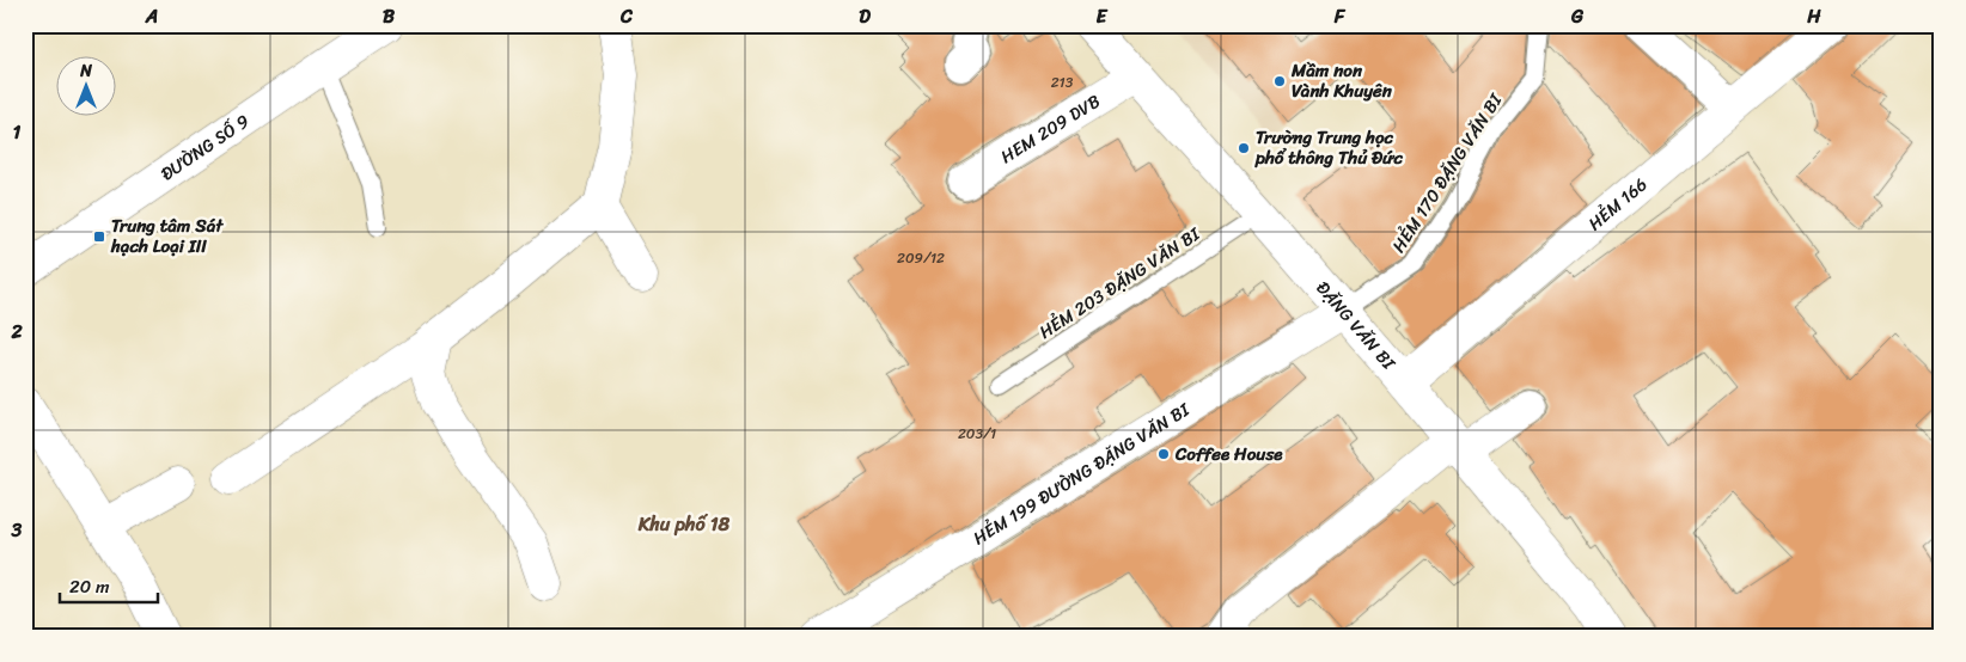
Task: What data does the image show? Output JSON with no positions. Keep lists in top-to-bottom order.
{
  "streets": {
    "street": [
      "HEM 209 DVB",
      "ĐƯỜNG SỐ 9",
      "HẺM 166",
      "ĐẶNG VĂN BI",
      "HẺM 199 ĐƯỜNG ĐẶNG VĂN BI"
    ],
    "lane": ["HẺM 170 ĐẶNG VĂN BI", "HẺM 203 ĐẶNG VĂN BI"]
  },
  "crossings": [
    ["HEM 209 DVB", "ĐẶNG VĂN BI"],
    ["HẺM 170 ĐẶNG VĂN BI", "ĐẶNG VĂN BI"],
    ["HẺM 170 ĐẶNG VĂN BI", "HẺM 199 ĐƯỜNG ĐẶNG VĂN BI"],
    ["HẺM 166", "ĐẶNG VĂN BI"],
    ["HẺM 203 ĐẶNG VĂN BI", "ĐẶNG VĂN BI"],
    ["ĐẶNG VĂN BI", "HẺM 199 ĐƯỜNG ĐẶNG VĂN BI"]
  ],
  "districts": ["Khu phố 18"],
  "places": {
    "other": ["Mầm non Vành Khuyên", "Trường Trung học phổ thông Thủ Đức", "Coffee House"],
    "transit": ["Trung tâm Sát hạch Loại III"]
  },
  "house_numbers": ["213", "209/12", "203/1"],
  "scale_bar": "20 m",
  "north": "top",
  "grid": {
    "columns": [
      "A",
      "B",
      "C",
      "D",
      "E",
      "F",
      "G",
      "H"
    ],
    "rows": ["1", "2", "3"]
  }
}
